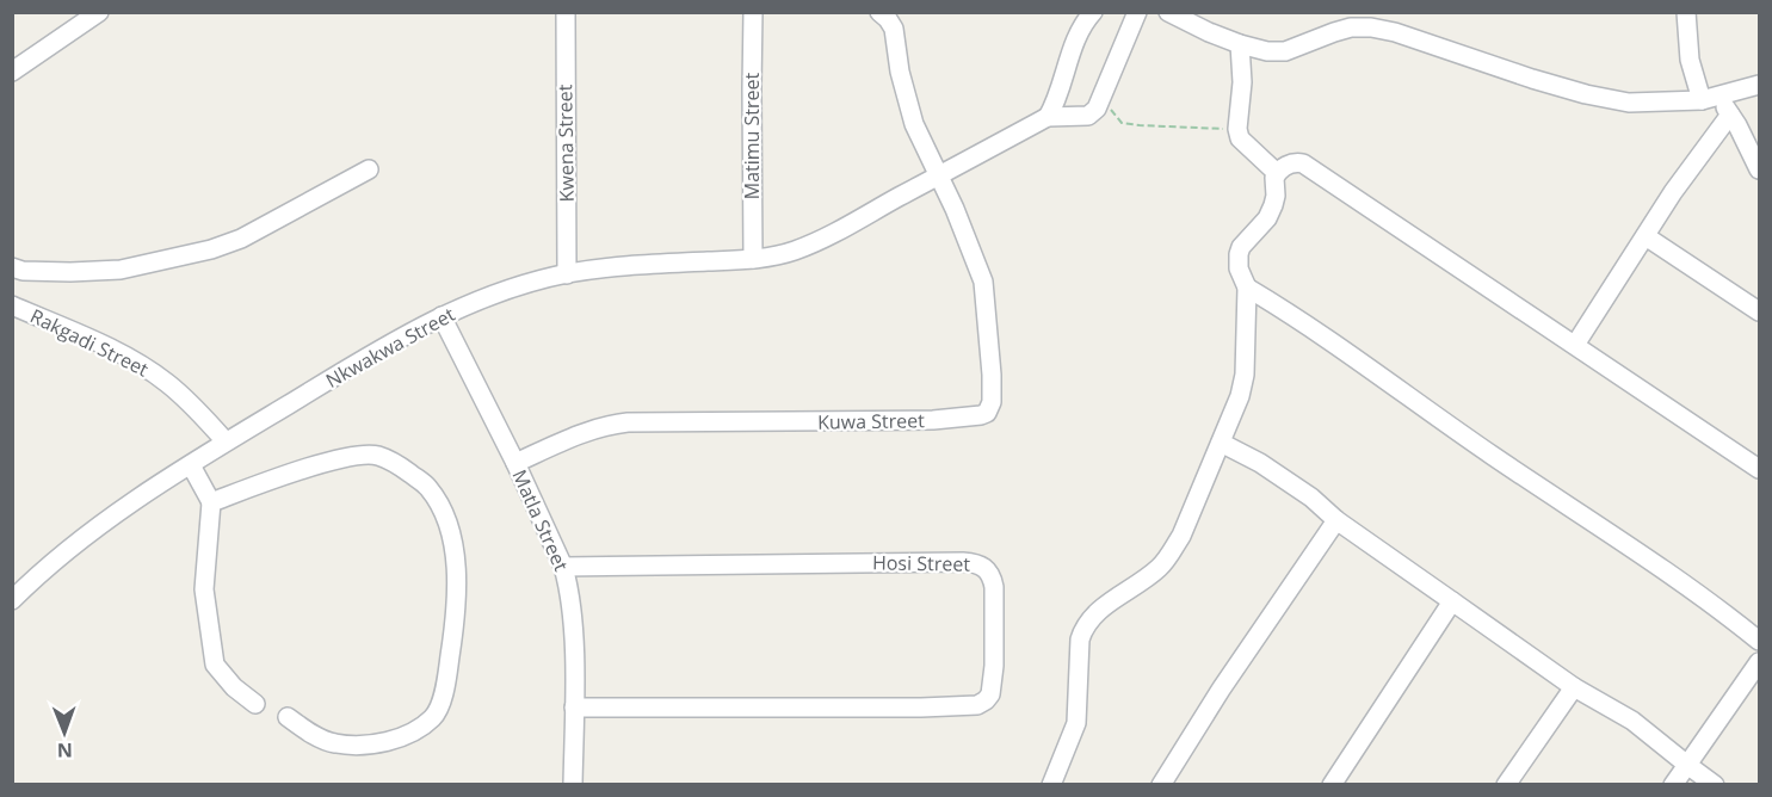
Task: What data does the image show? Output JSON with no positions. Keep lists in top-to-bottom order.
{
  "streets": {
    "street": [
      "Matimu Street",
      "Kwena Street",
      "Rakgadi Street",
      "Nkwakwa Street",
      "Kuwa Street",
      "Matla Street",
      "Hosi Street"
    ]
  },
  "crossings": [
    ["Matimu Street", "Nkwakwa Street"],
    ["Kwena Street", "Nkwakwa Street"],
    ["Rakgadi Street", "Nkwakwa Street"],
    ["Nkwakwa Street", "Kuwa Street"],
    ["Nkwakwa Street", "Matla Street"],
    ["Kuwa Street", "Matla Street"],
    ["Matla Street", "Hosi Street"]
  ],
  "north": "bottom"
}
